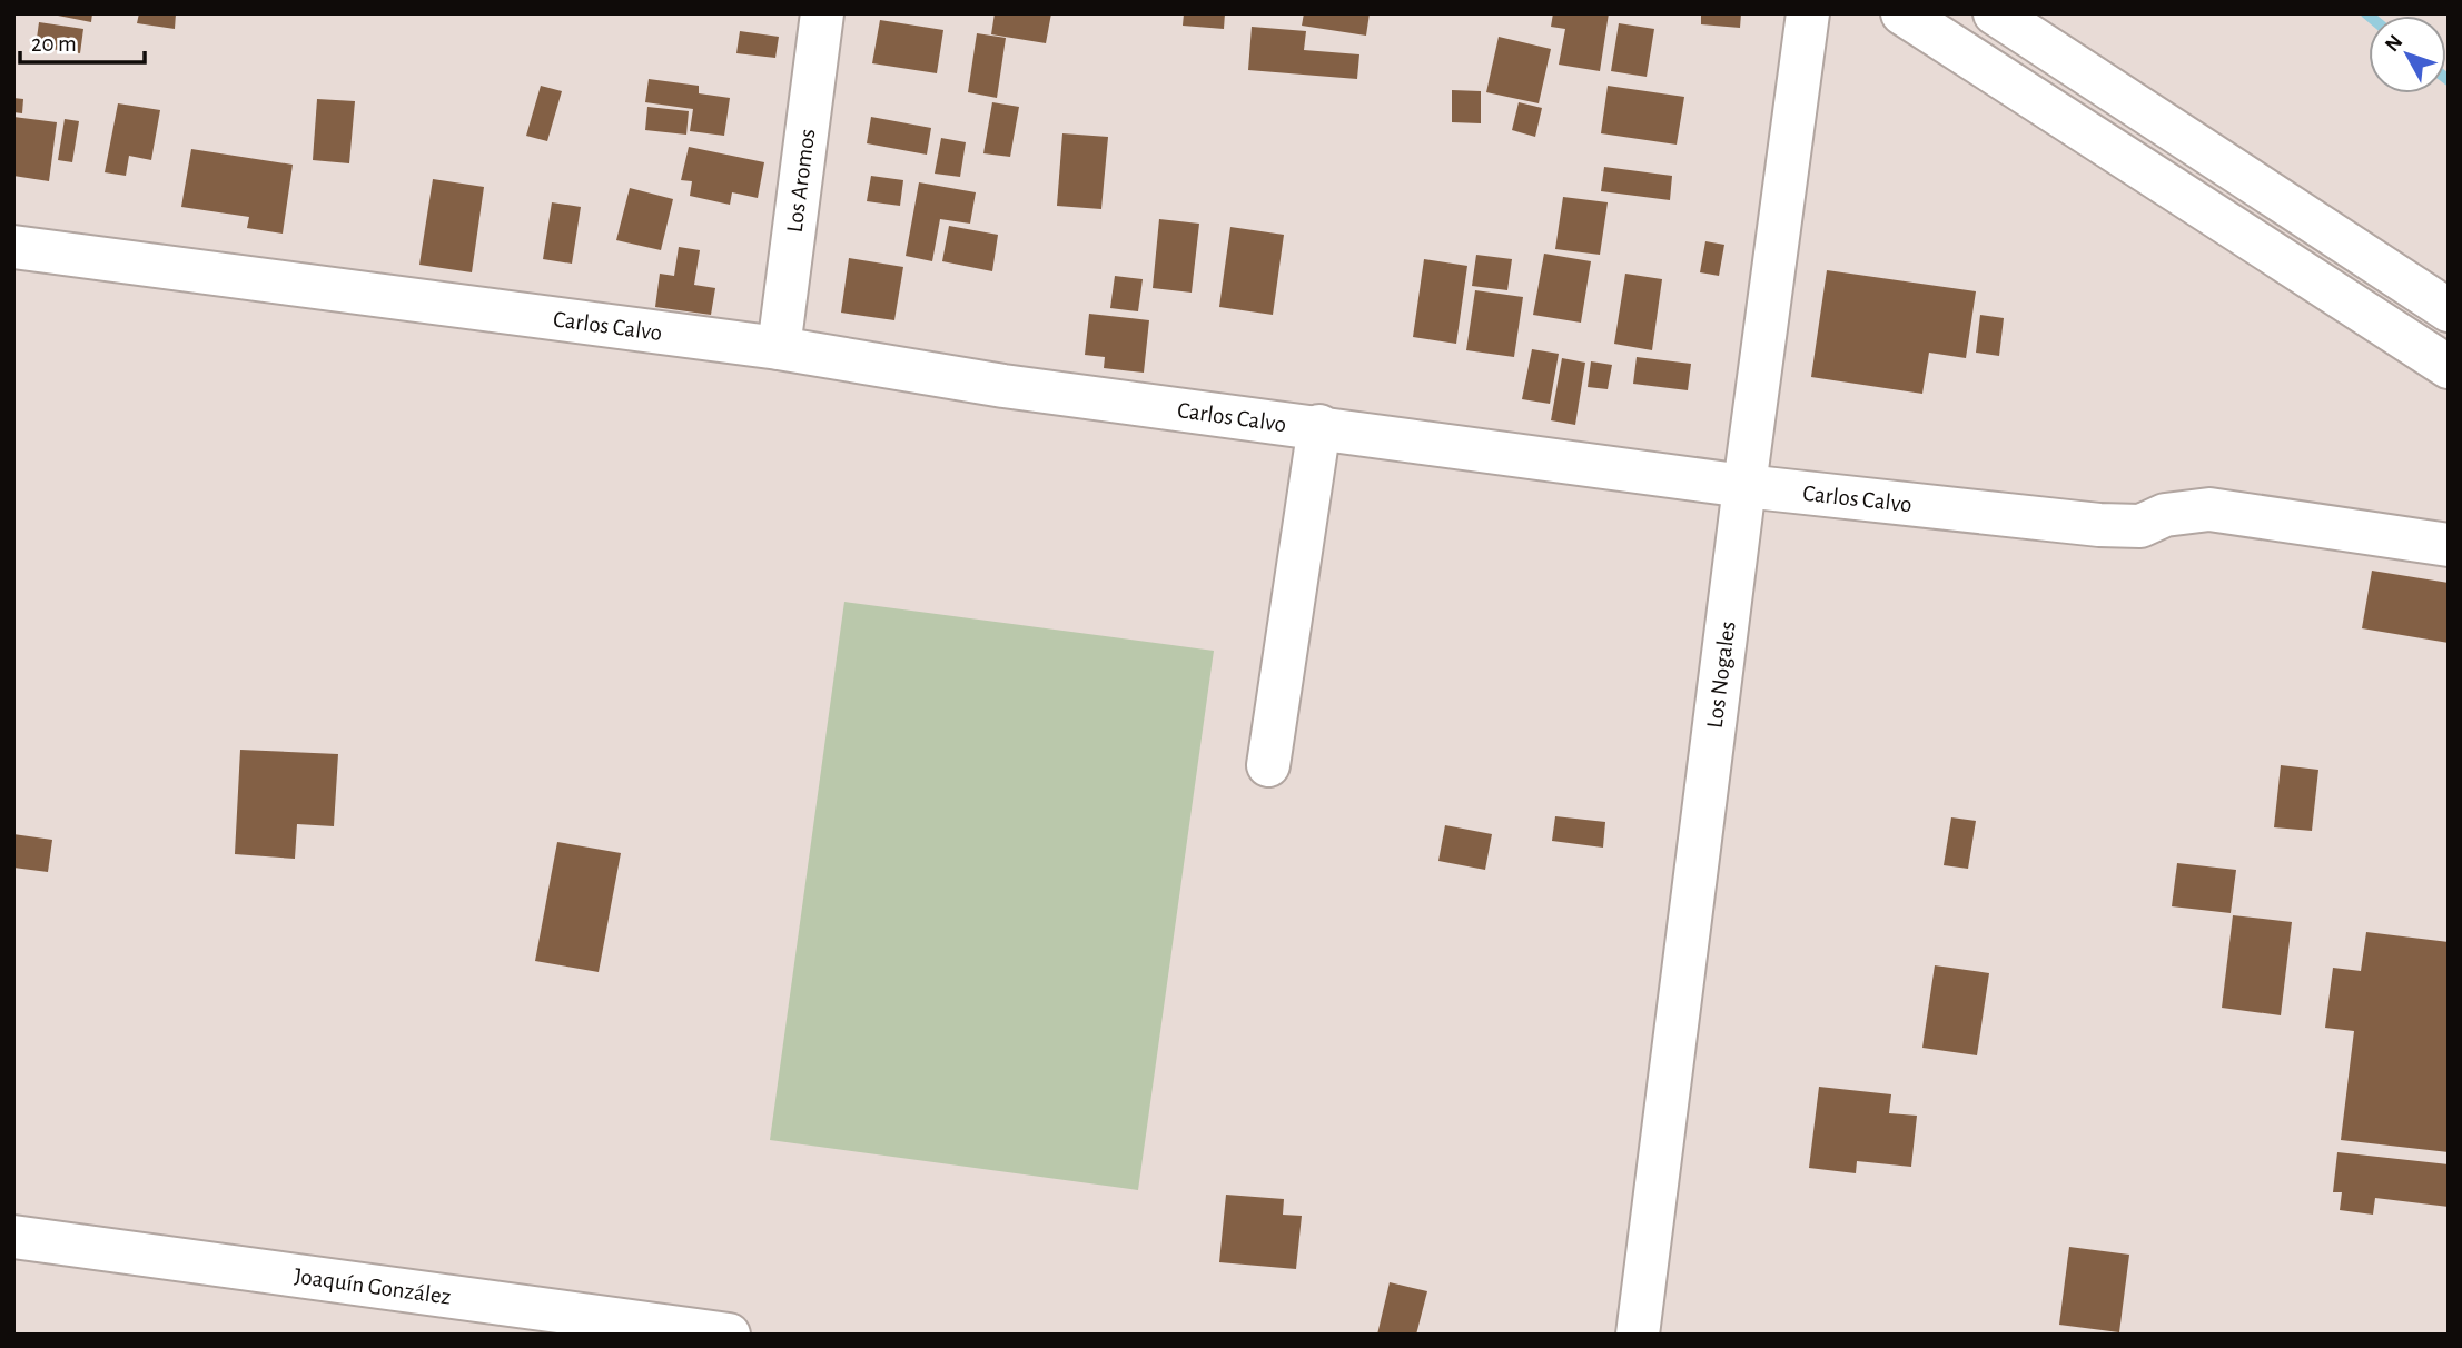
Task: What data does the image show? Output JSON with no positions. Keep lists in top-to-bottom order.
{
  "streets": {
    "street": [
      "Los Aromos",
      "Carlos Calvo",
      "Los Nogales",
      "Joaquín González"
    ]
  },
  "crossings": [
    ["Los Aromos", "Carlos Calvo"],
    ["Carlos Calvo", "Los Nogales"]
  ],
  "scale_bar": "20 m",
  "north": "top left"
}
